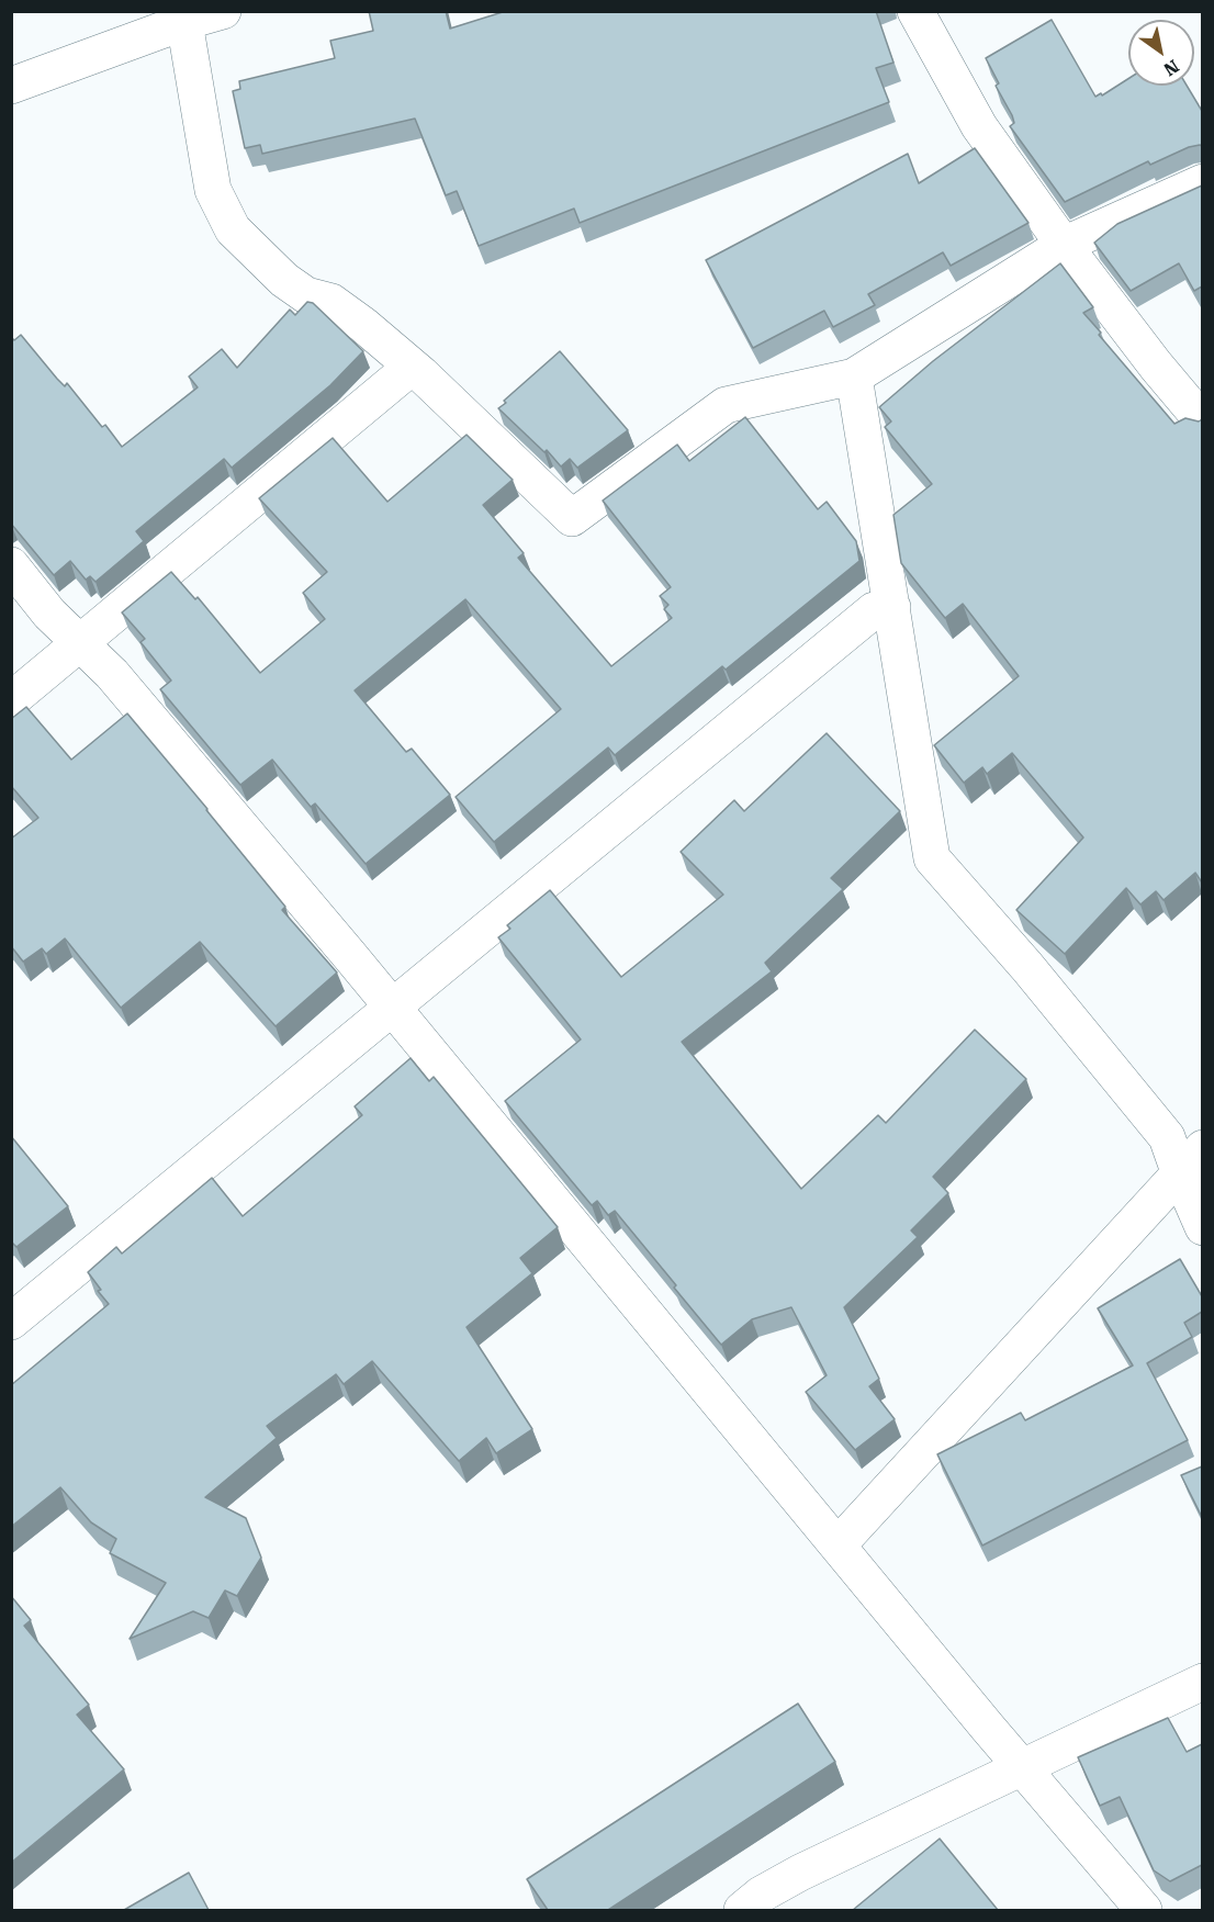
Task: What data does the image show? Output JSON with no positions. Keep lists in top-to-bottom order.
{
  "north": "bottom right"
}
